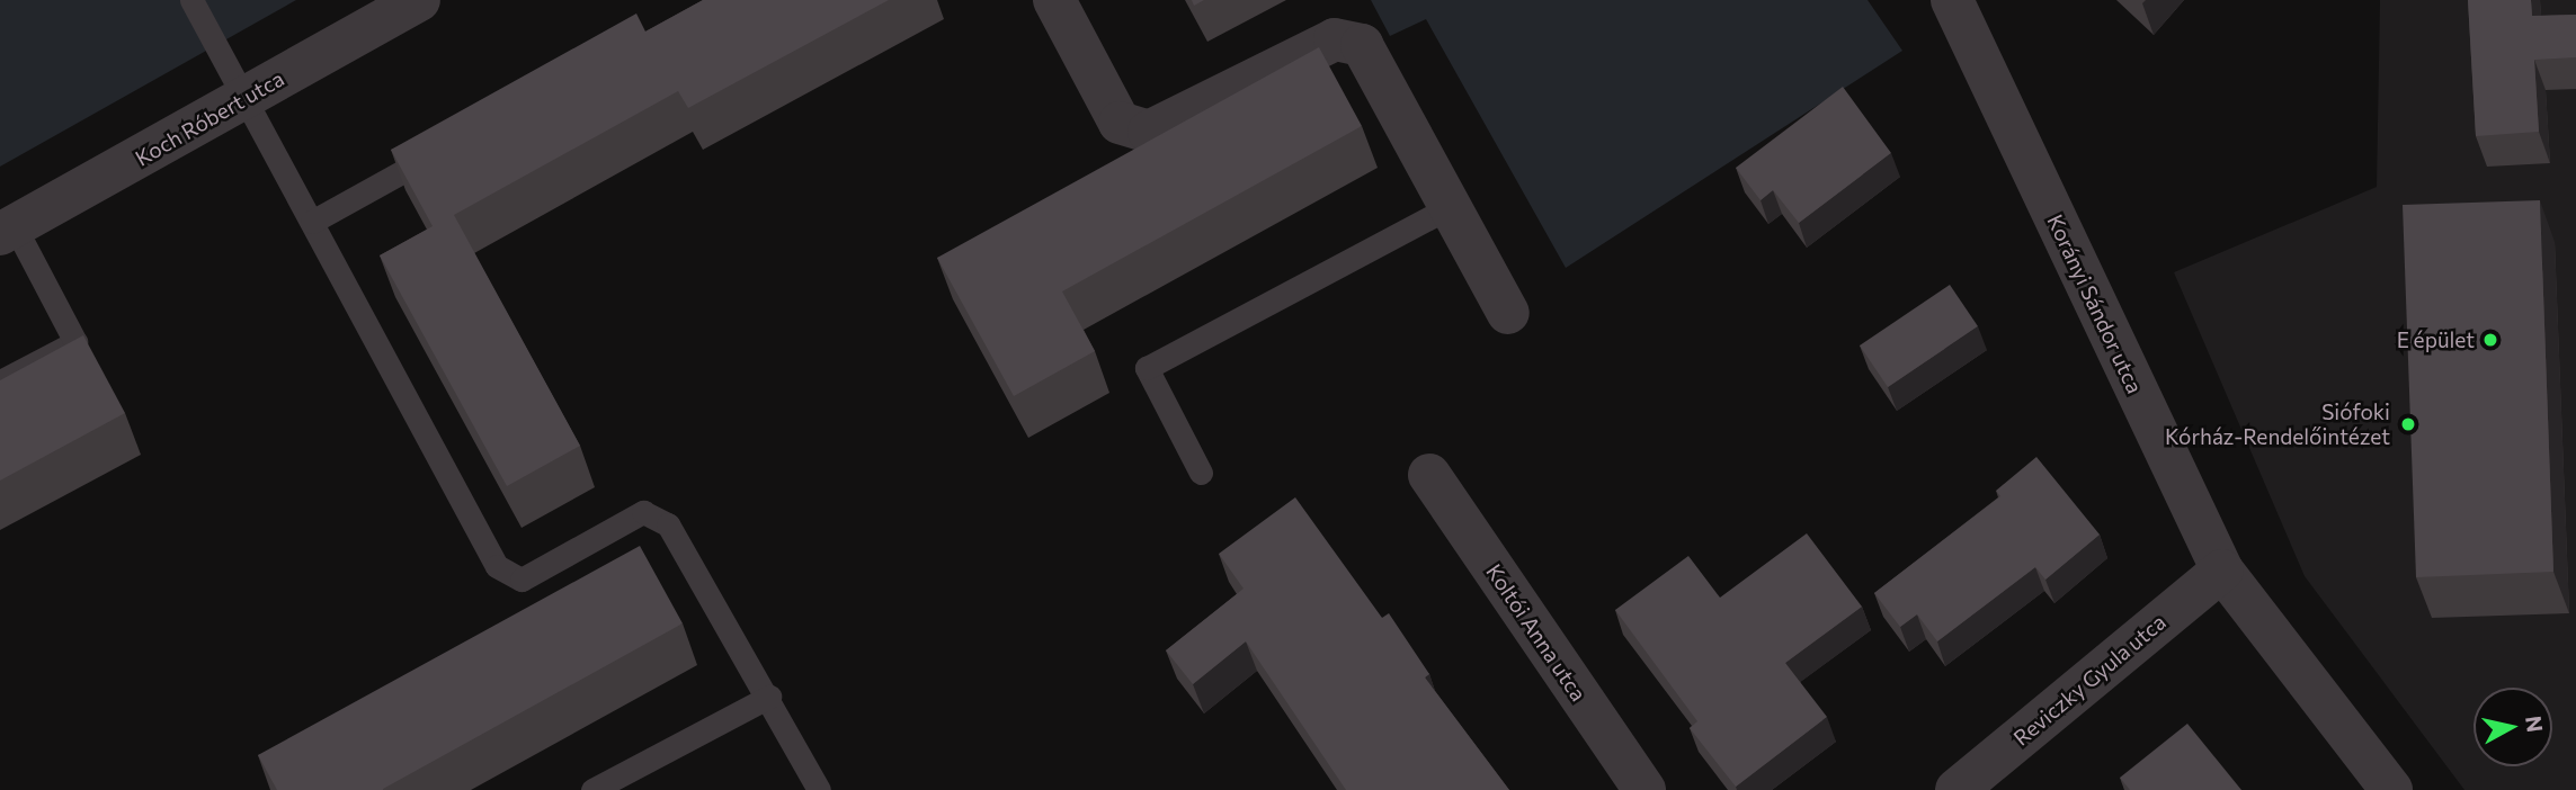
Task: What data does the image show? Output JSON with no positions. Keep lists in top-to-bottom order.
{
  "streets": {
    "street": [
      "Koch Róbert utca",
      "Korányi Sándor utca",
      "Koltói Anna utca",
      "Reviczky Gyula utca"
    ]
  },
  "crossings": [
    ["Korányi Sándor utca", "Reviczky Gyula utca"]
  ],
  "places": ["E épület", "Siófoki Kórház-Rendelőintézet"],
  "north": "right"
}
